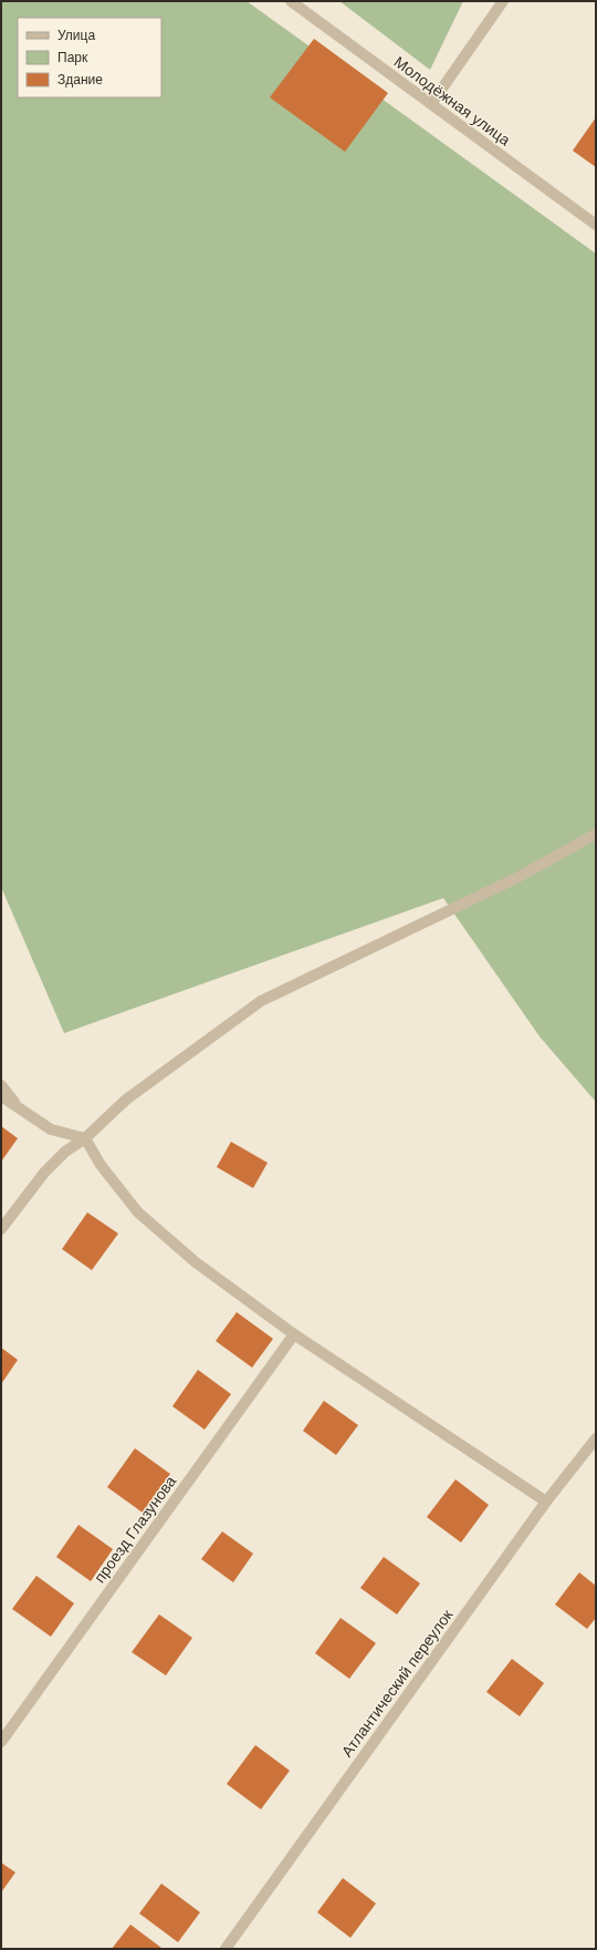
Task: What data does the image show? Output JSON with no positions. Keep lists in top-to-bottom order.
{
  "streets": {
    "street": ["Молодёжная улица", "проезд Глазунова", "Атлантический переулок"]
  },
  "legend": ["Улица", "Парк", "Здание"]
}
